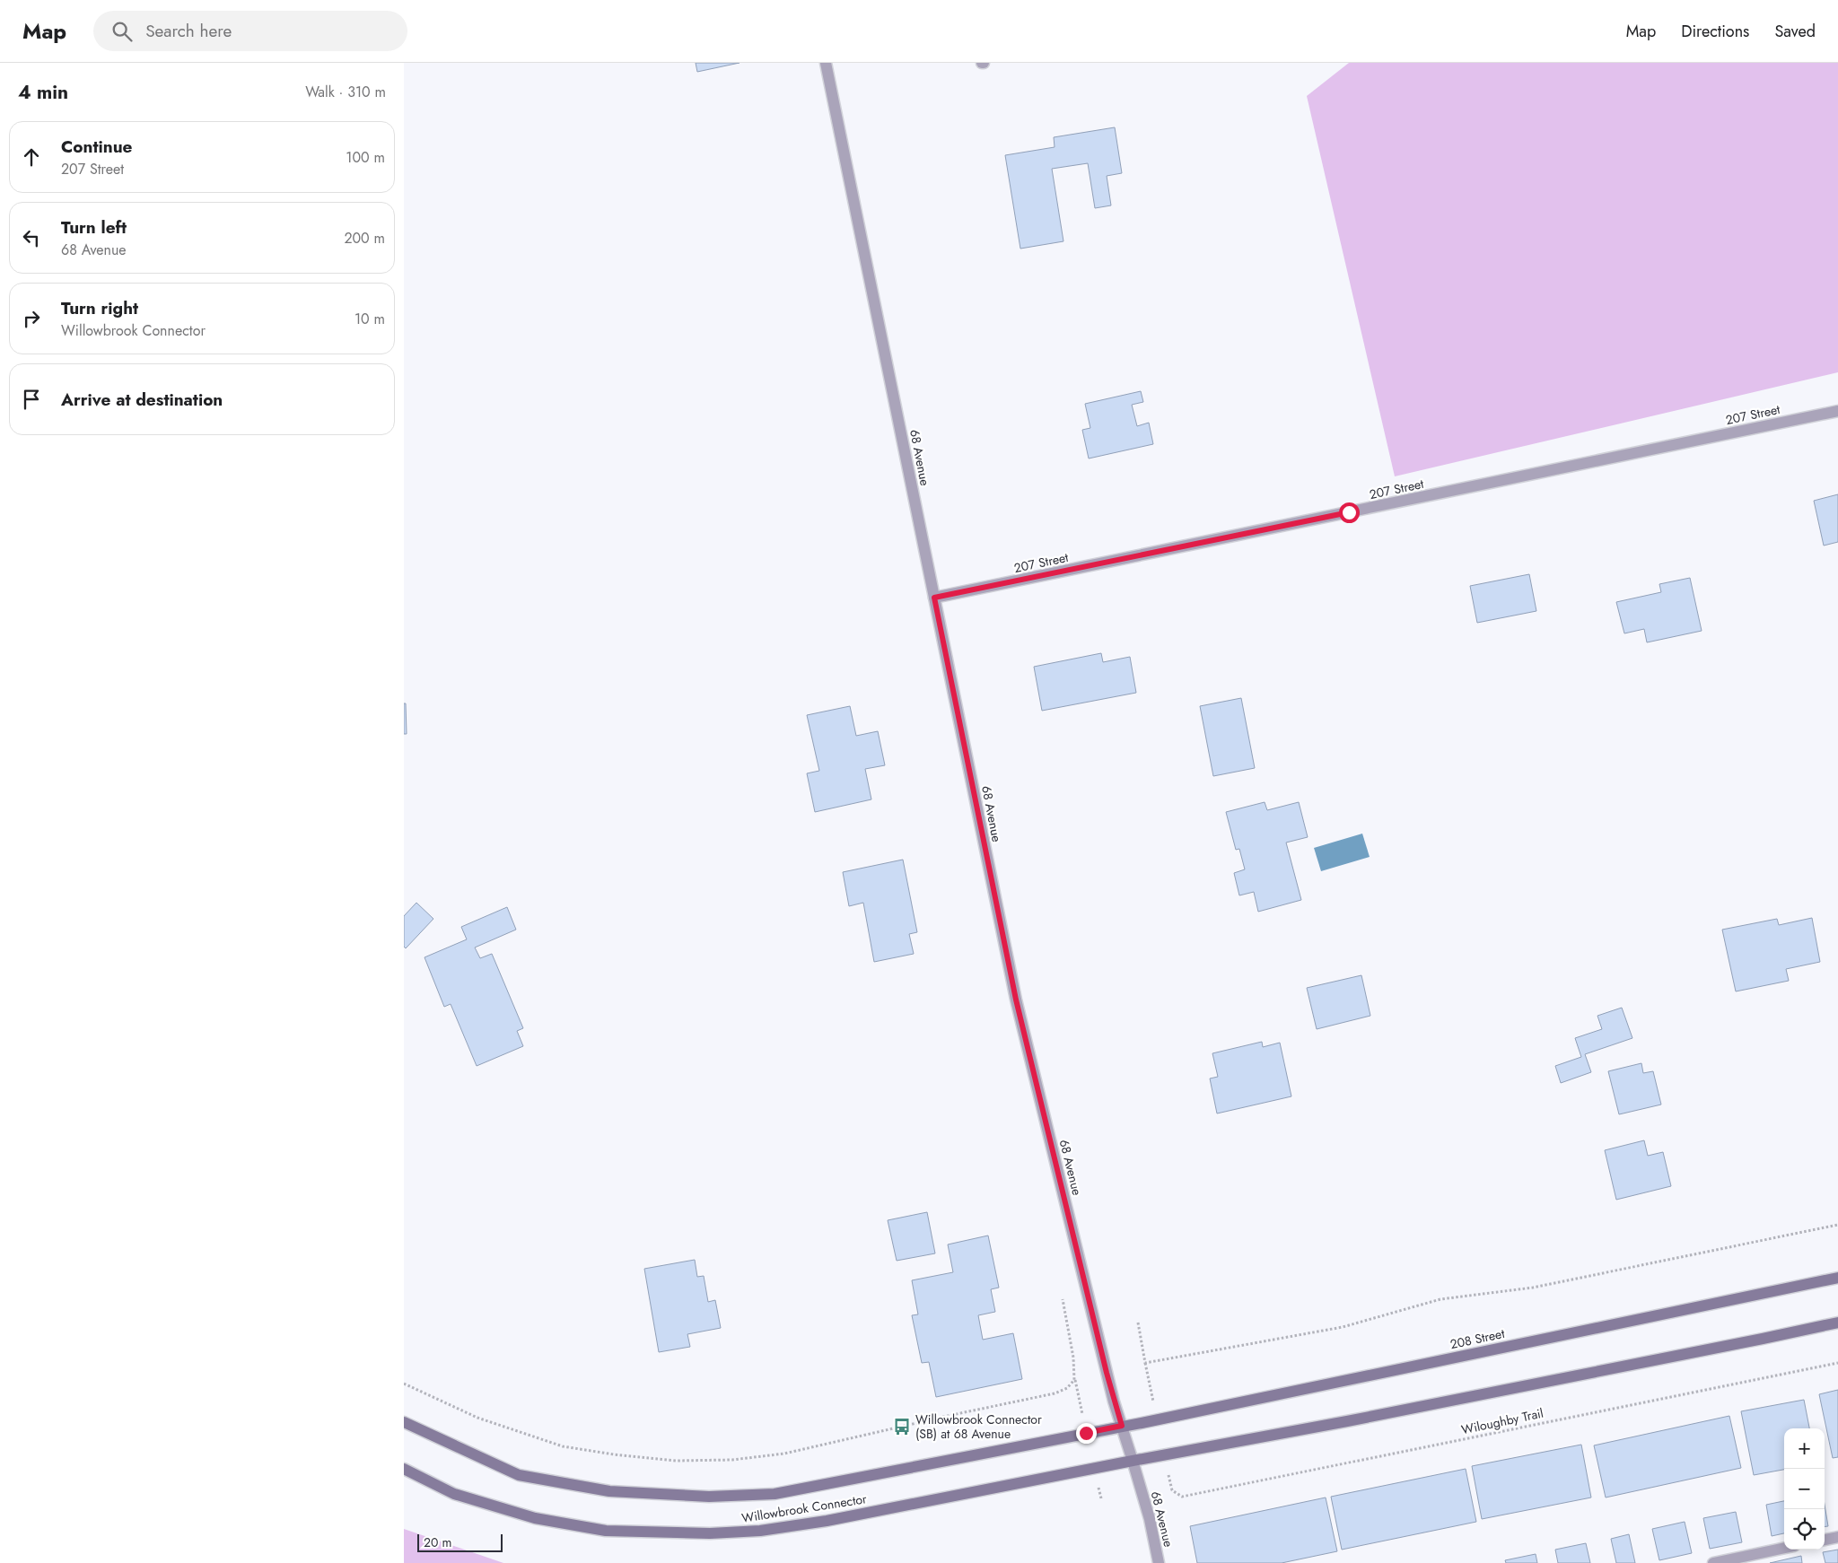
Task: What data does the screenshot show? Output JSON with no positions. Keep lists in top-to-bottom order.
{
  "streets": {
    "main road": ["208 Street", "Willowbrook Connector"],
    "street": ["207 Street", "68 Avenue"],
    "path": ["Wiloughby Trail"]
  },
  "crossings": [
    ["207 Street", "68 Avenue"],
    ["68 Avenue", "208 Street"],
    ["68 Avenue", "Willowbrook Connector"],
    ["208 Street", "Willowbrook Connector"]
  ],
  "places": {
    "bus stop": ["Willowbrook Connector (SB) at 68 Avenue"]
  },
  "scale_bar": "20 m",
  "page": {
    "header": "Map",
    "search": "Search here",
    "nav": ["Map", "Directions", "Saved"],
    "heading": ["4 min", "Walk · 310 m"],
    "list": [
      ["Continue", "207 Street", "100 m"],
      ["Turn left", "68 Avenue", "200 m"],
      ["Turn right", "Willowbrook Connector", "10 m"],
      "Arrive at destination"
    ],
    "map_buttons": ["+", "−"],
    "scale": "20 m"
  }
}
